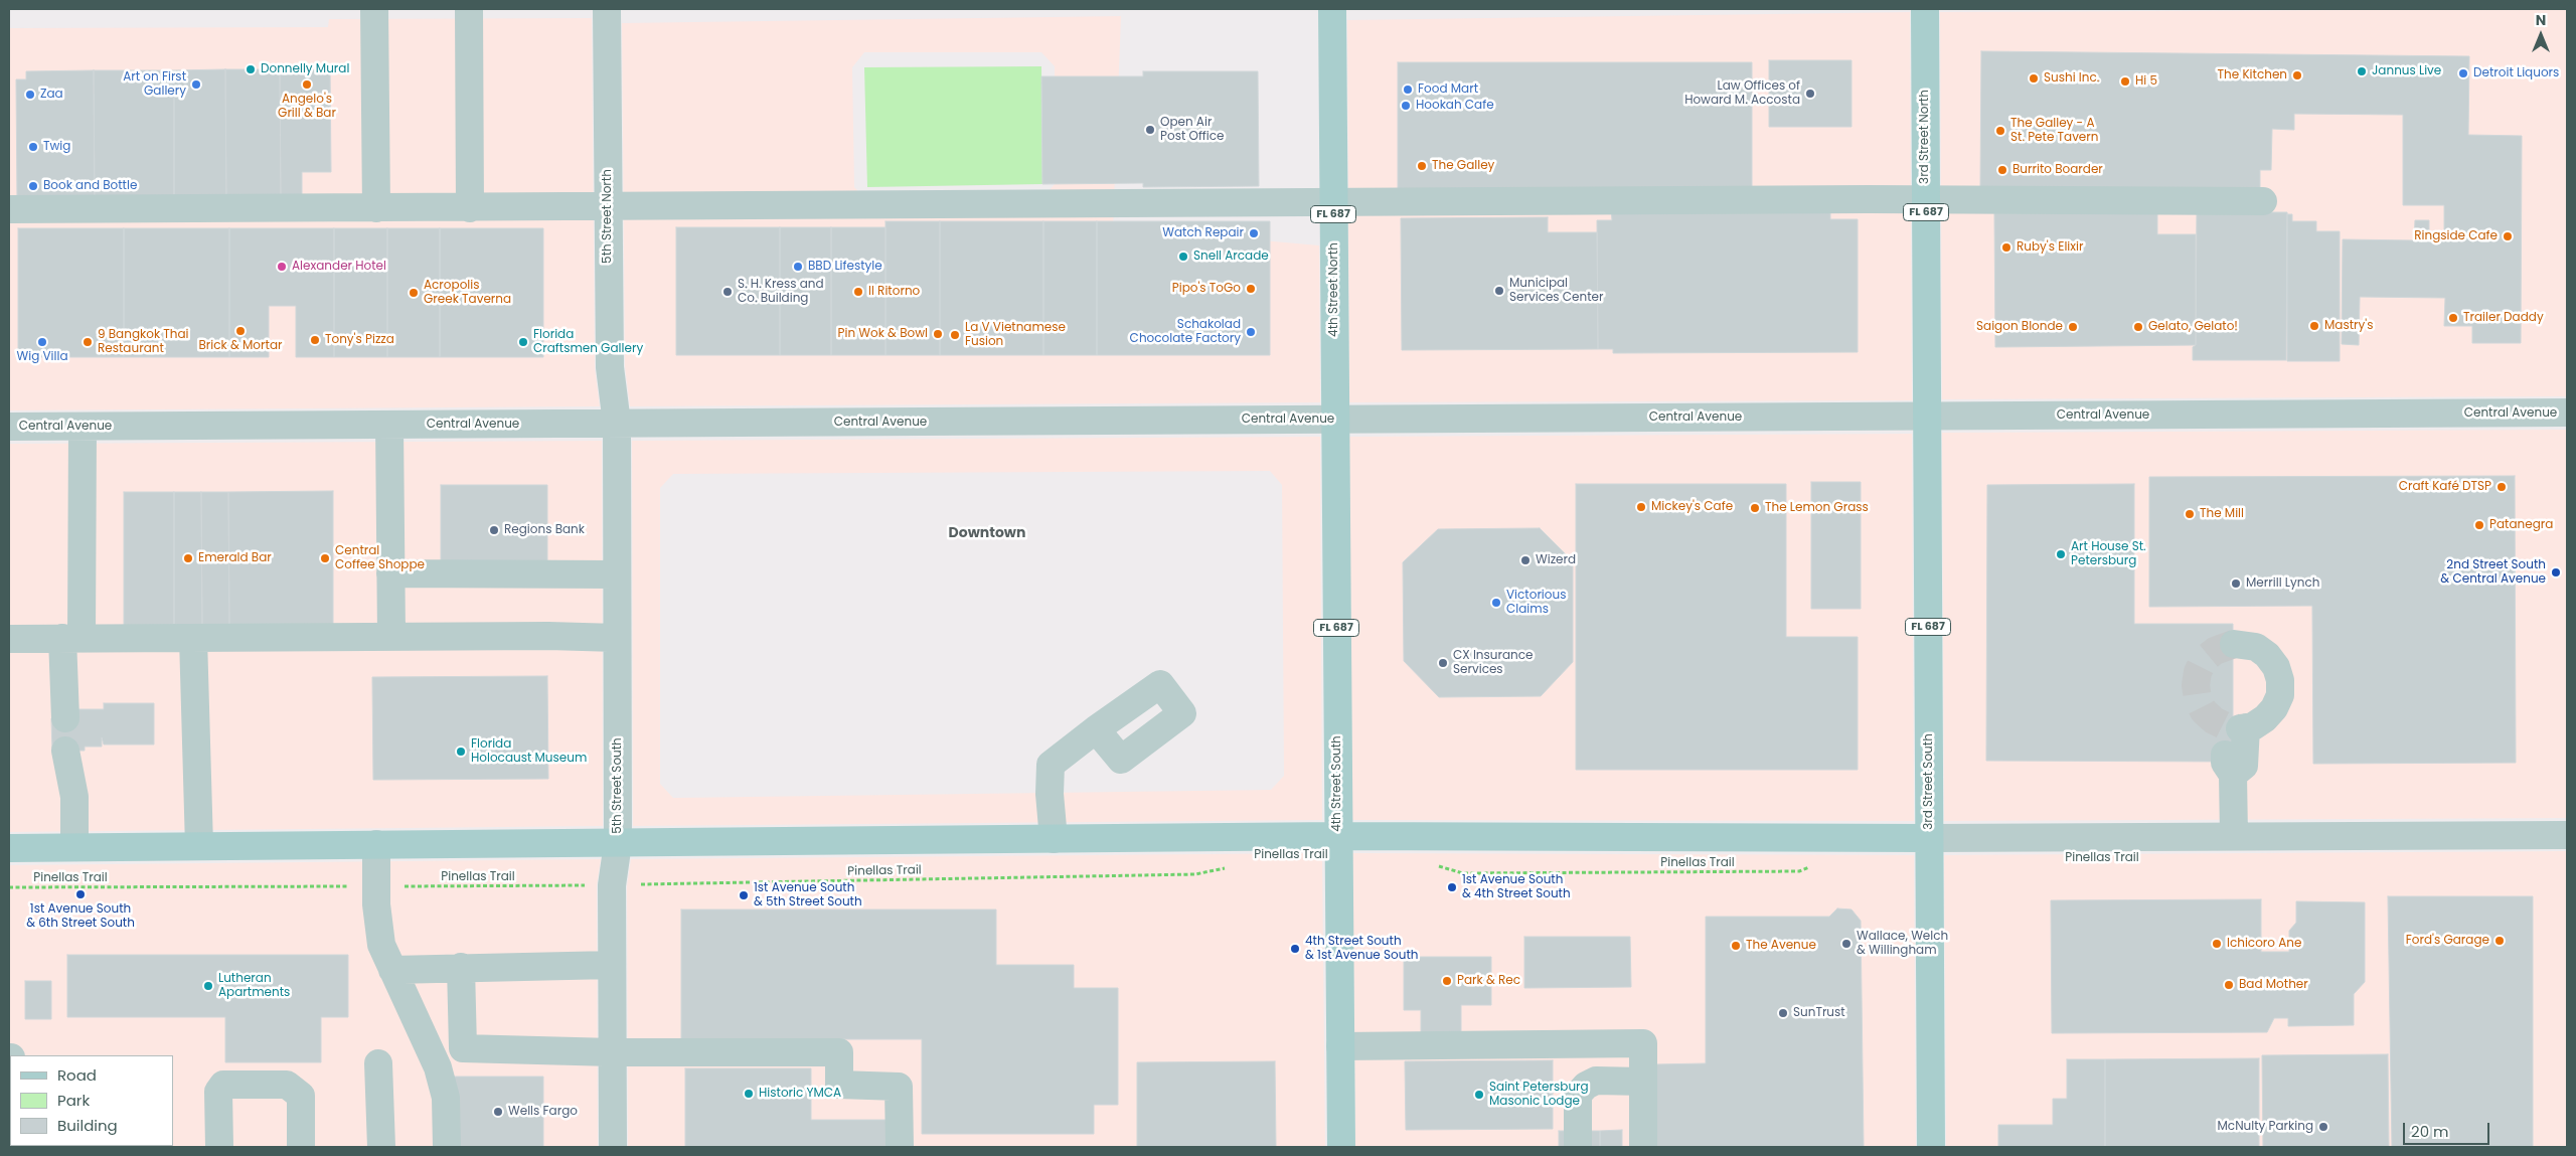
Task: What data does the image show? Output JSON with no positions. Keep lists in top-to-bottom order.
{
  "streets": {
    "main road": [
      "3rd Street North",
      "FL 687",
      "4th Street North",
      "3rd Street South",
      "4th Street South"
    ],
    "street": ["5th Street North", "Central Avenue", "5th Street South"],
    "path": ["Pinellas Trail"]
  },
  "crossings": [
    ["3rd Street North", "Central Avenue"],
    ["3rd Street North", "3rd Street South"],
    ["5th Street North", "Central Avenue"],
    ["5th Street North", "5th Street South"],
    ["4th Street North", "Central Avenue"],
    ["4th Street North", "4th Street South"],
    ["Central Avenue", "3rd Street South"],
    ["Central Avenue", "4th Street South"],
    ["Central Avenue", "5th Street South"],
    ["5th Street South", "Pinellas Trail"]
  ],
  "districts": ["Downtown"],
  "places": [
    "Donnelly Mural",
    "Jannus Live",
    "Detroit Liquors",
    "The Kitchen",
    "Sushi Inc.",
    "Hi 5",
    "Art on First Gallery",
    "Angelo's Grill & Bar",
    "Food Mart",
    "Law Offices of Howard M. Accosta",
    "Zaa",
    "Hookah Cafe",
    "Open Air Post Office",
    "The Galley - A St. Pete Tavern",
    "Twig",
    "The Galley",
    "Burrito Boarder",
    "Book and Bottle",
    "Watch Repair",
    "Ringside Cafe",
    "Ruby's Elixir",
    "Snell Arcade",
    "Alexander Hotel",
    "BBD Lifestyle",
    "Pipo's ToGo",
    "Municipal Services Center",
    "S. H. Kress and Co. Building",
    "Il Ritorno",
    "Acropolis Greek Taverna",
    "Trailer Daddy",
    "Mastry's",
    "Saigon Blonde",
    "Gelato, Gelato!",
    "Brick & Mortar",
    "Schakolad Chocolate Factory",
    "Pin Wok & Bowl",
    "La V Vietnamese Fusion",
    "Tony's Pizza",
    "Wig Villa",
    "9 Bangkok Thai Restaurant",
    "Florida Craftsmen Gallery",
    "Craft Kafé DTSP",
    "Mickey's Cafe",
    "The Lemon Grass",
    "The Mill",
    "Patanegra",
    "Regions Bank",
    "Art House St. Petersburg",
    "Emerald Bar",
    "Central Coffee Shoppe",
    "Wizerd",
    "2nd Street South & Central Avenue",
    "Merrill Lynch",
    "Victorious Claims",
    "CX Insurance Services",
    "Florida Holocaust Museum",
    "1st Avenue South & 4th Street South",
    "1st Avenue South & 6th Street South",
    "1st Avenue South & 5th Street South",
    "Ford's Garage",
    "Wallace, Welch & Willingham",
    "Ichicoro Ane",
    "The Avenue",
    "4th Street South & 1st Avenue South",
    "Park & Rec",
    "Bad Mother",
    "Lutheran Apartments",
    "SunTrust",
    "Historic YMCA",
    "Saint Petersburg Masonic Lodge",
    "Wells Fargo",
    "McNulty Parking"
  ],
  "legend": ["Road", "Park", "Building"],
  "scale_bar": "20 m",
  "north": "top"
}
